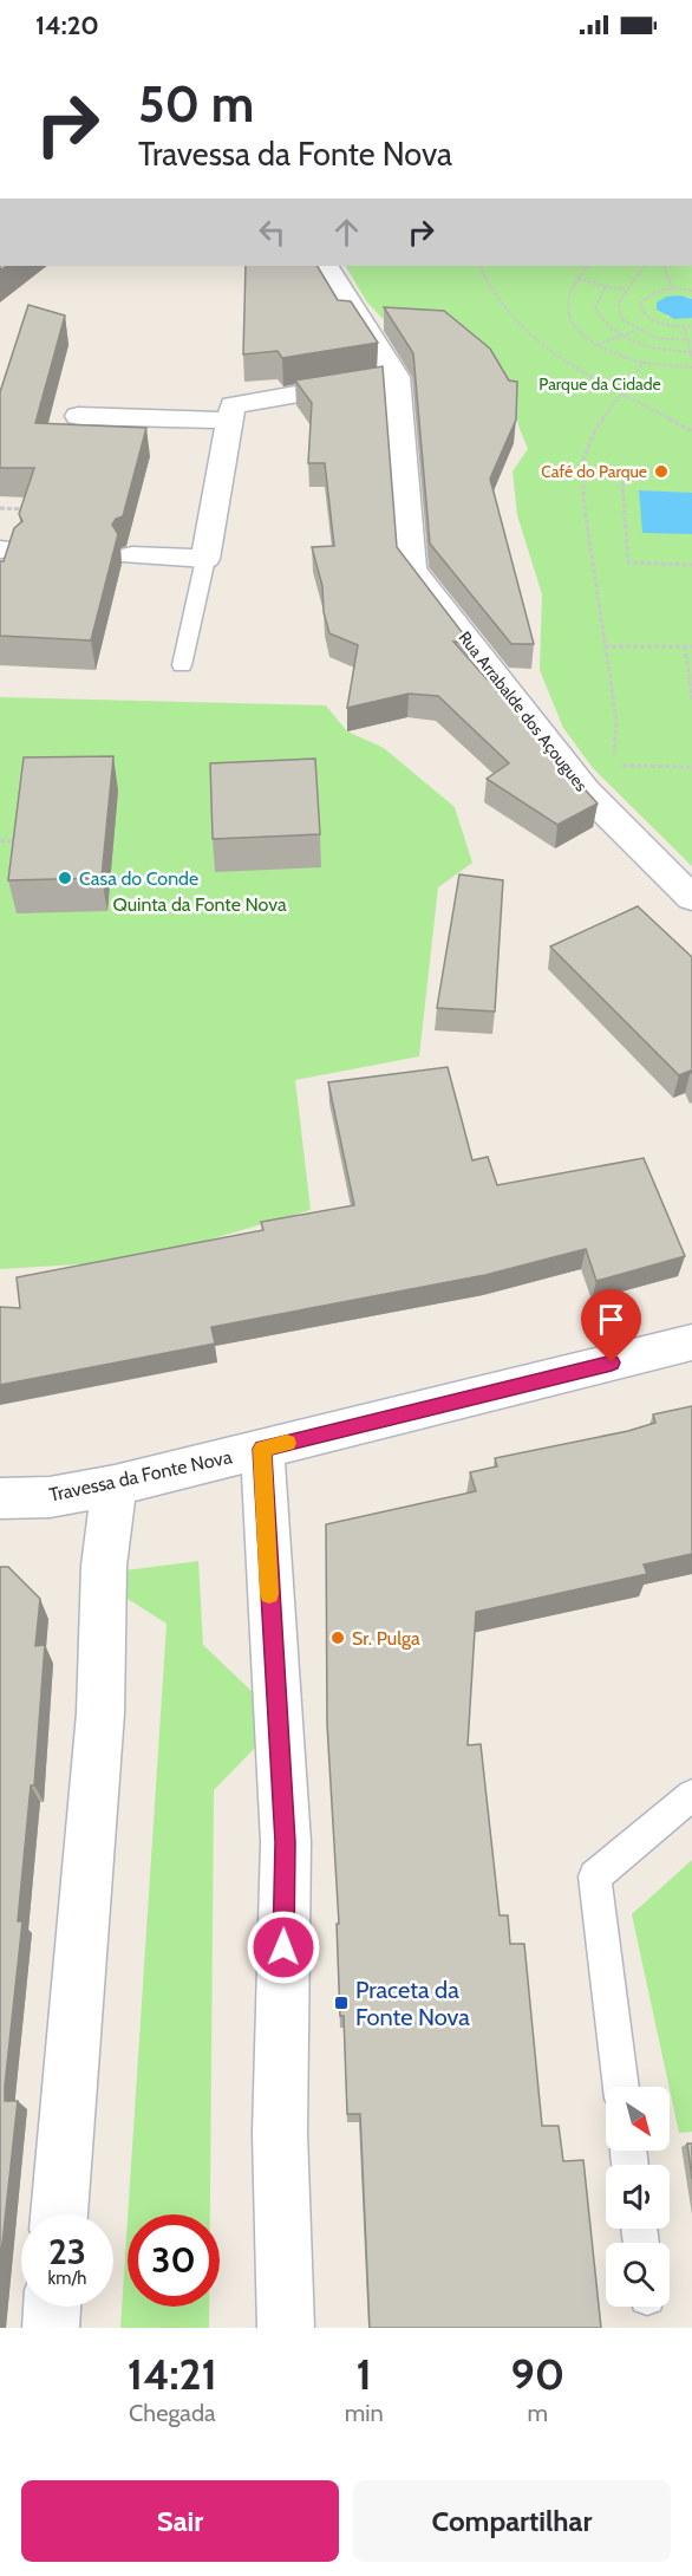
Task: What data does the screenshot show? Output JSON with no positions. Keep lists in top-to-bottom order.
{
  "streets": {
    "street": ["Rua Arrabalde dos Açougues", "Travessa da Fonte Nova"]
  },
  "parks": ["Parque da Cidade", "Quinta da Fonte Nova"],
  "places": {
    "other": ["Café do Parque", "Casa do Conde", "Sr. Pulga"],
    "transit": ["Praceta da Fonte Nova"]
  },
  "north": "bottom right",
  "page": {
    "status": "14:20",
    "turn": ["50 m", "Travessa da Fonte Nova"],
    "speed": "23 km/h",
    "limit": "30",
    "eta": [
      "14:21",
      "Chegada",
      "1",
      "min",
      "90",
      "m"
    ],
    "buttons": ["Sair", "Compartilhar"]
  }
}
